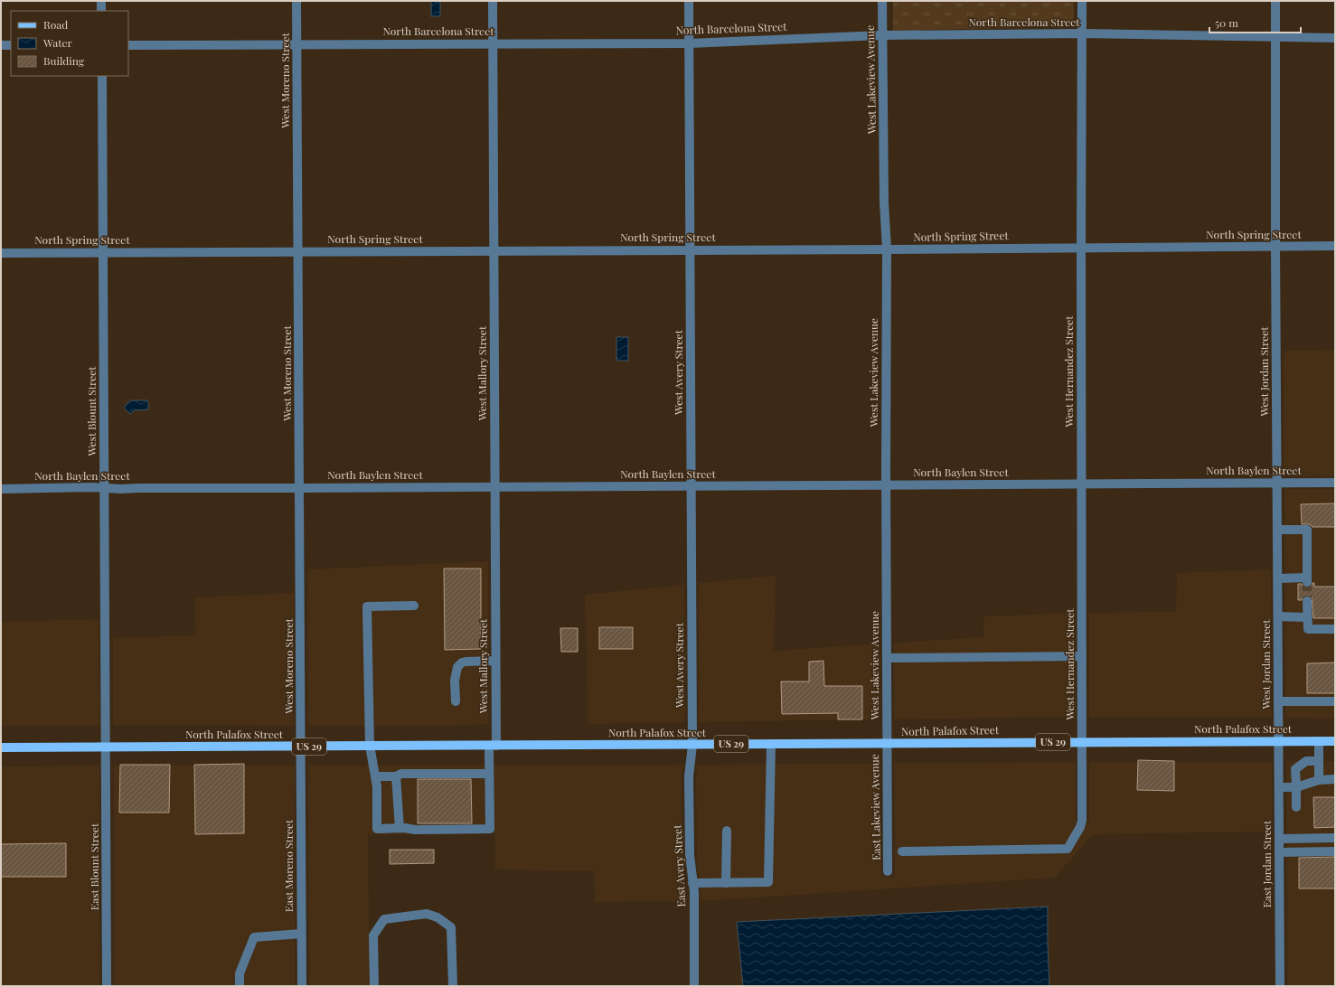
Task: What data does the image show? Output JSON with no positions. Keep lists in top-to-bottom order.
{
  "streets": {
    "main road": ["North Palafox Street", "US 29"],
    "street": [
      "North Barcelona Street",
      "West Lakeview Avenue",
      "West Moreno Street",
      "North Spring Street",
      "West Hernandez Street",
      "West Jordan Street",
      "West Avery Street",
      "West Mallory Street",
      "West Blount Street",
      "North Baylen Street",
      "East Lakeview Avenue",
      "East Jordan Street",
      "East Moreno Street",
      "East Avery Street",
      "East Blount Street"
    ]
  },
  "crossings": [
    ["North Barcelona Street", "West Lakeview Avenue"],
    ["North Barcelona Street", "West Moreno Street"],
    ["North Barcelona Street", "West Hernandez Street"],
    ["North Barcelona Street", "West Jordan Street"],
    ["North Barcelona Street", "West Avery Street"],
    ["North Barcelona Street", "West Mallory Street"],
    ["West Lakeview Avenue", "North Spring Street"],
    ["West Lakeview Avenue", "North Baylen Street"],
    ["West Lakeview Avenue", "North Palafox Street"],
    ["West Lakeview Avenue", "East Lakeview Avenue"],
    ["West Moreno Street", "North Spring Street"],
    ["West Moreno Street", "North Baylen Street"],
    ["West Moreno Street", "North Palafox Street"],
    ["West Moreno Street", "East Moreno Street"],
    ["North Spring Street", "West Hernandez Street"],
    ["North Spring Street", "West Jordan Street"],
    ["North Spring Street", "West Avery Street"],
    ["North Spring Street", "West Mallory Street"],
    ["North Spring Street", "West Blount Street"],
    ["West Hernandez Street", "North Baylen Street"],
    ["West Hernandez Street", "North Palafox Street"],
    ["West Jordan Street", "North Baylen Street"],
    ["West Jordan Street", "North Palafox Street"],
    ["West Jordan Street", "East Jordan Street"],
    ["West Avery Street", "North Baylen Street"],
    ["West Avery Street", "North Palafox Street"],
    ["West Avery Street", "East Avery Street"],
    ["West Mallory Street", "North Baylen Street"],
    ["West Mallory Street", "North Palafox Street"],
    ["West Blount Street", "North Baylen Street"],
    ["West Blount Street", "North Palafox Street"],
    ["West Blount Street", "East Blount Street"],
    ["North Palafox Street", "East Lakeview Avenue"],
    ["North Palafox Street", "East Jordan Street"],
    ["North Palafox Street", "East Moreno Street"],
    ["North Palafox Street", "East Avery Street"],
    ["North Palafox Street", "East Blount Street"]
  ],
  "legend": ["Road", "Water", "Building"],
  "scale_bar": "50 m"
}
